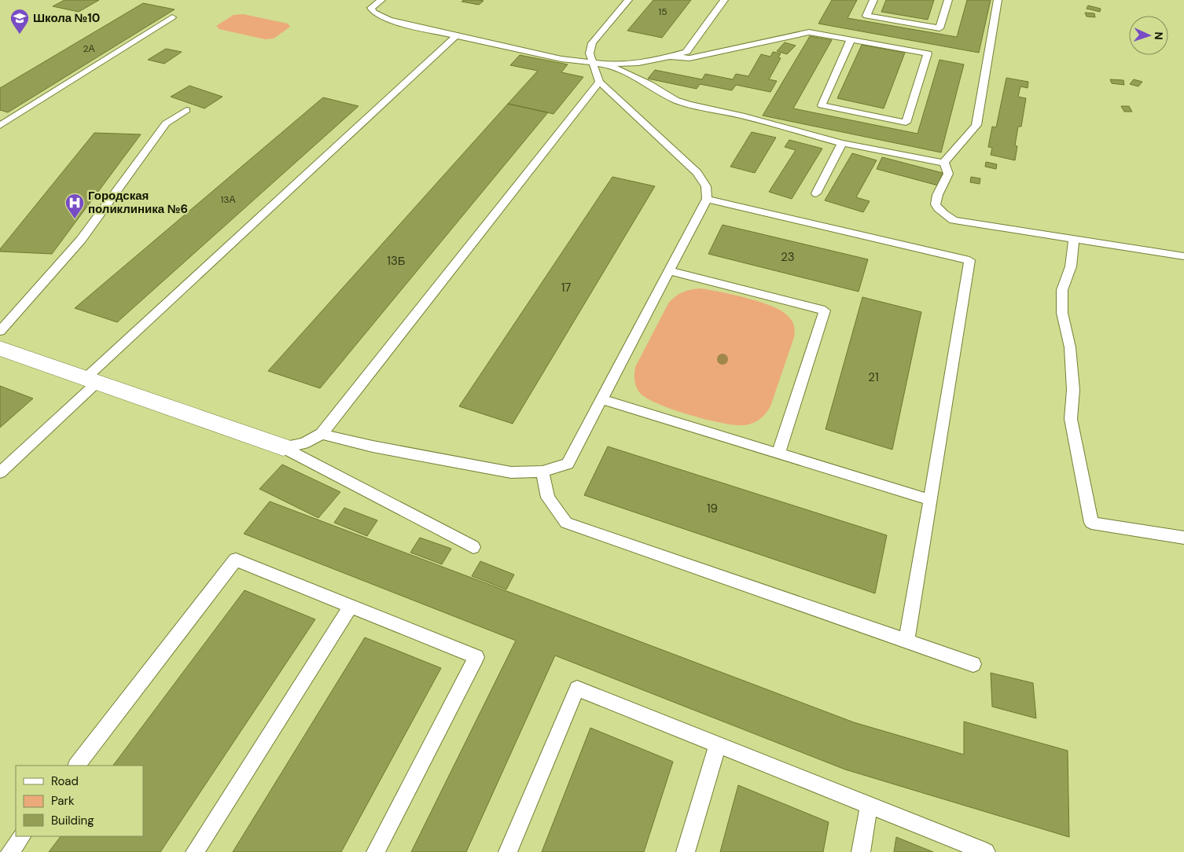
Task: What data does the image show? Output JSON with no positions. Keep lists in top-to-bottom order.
{
  "places": {
    "school or university": ["Школа №10"],
    "hospital": ["Городская поликлиника №6"]
  },
  "house_numbers": [
    "15",
    "2А",
    "13А",
    "23",
    "13Б",
    "17",
    "21",
    "19"
  ],
  "legend": ["Road", "Park", "Building"],
  "north": "right"
}
